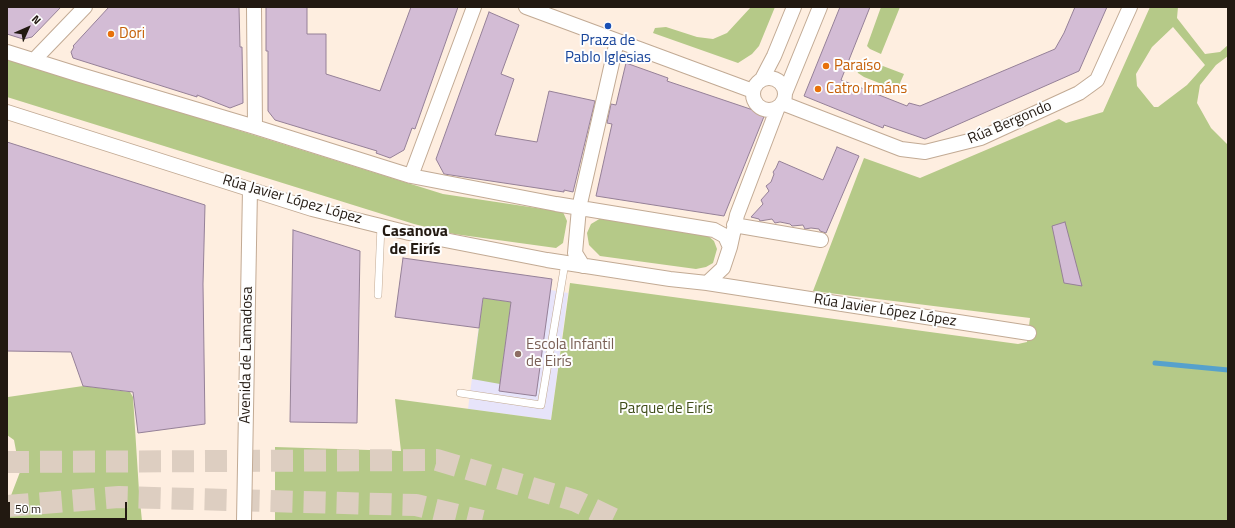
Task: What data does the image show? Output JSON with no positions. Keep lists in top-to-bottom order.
{
  "streets": {
    "street": ["Rúa Bergondo", "Rúa Javier López López", "Avenida de Lamadosa"]
  },
  "crossings": [
    ["Rúa Javier López López", "Avenida de Lamadosa"]
  ],
  "districts": ["Casanova de Eirís"],
  "parks": ["Parque de Eirís"],
  "places": [
    "Praza de Pablo Iglesias",
    "Dori",
    "Paraíso",
    "Catro Irmáns",
    "Escola Infantil de Eirís"
  ],
  "scale_bar": "50 m",
  "north": "top right"
}
